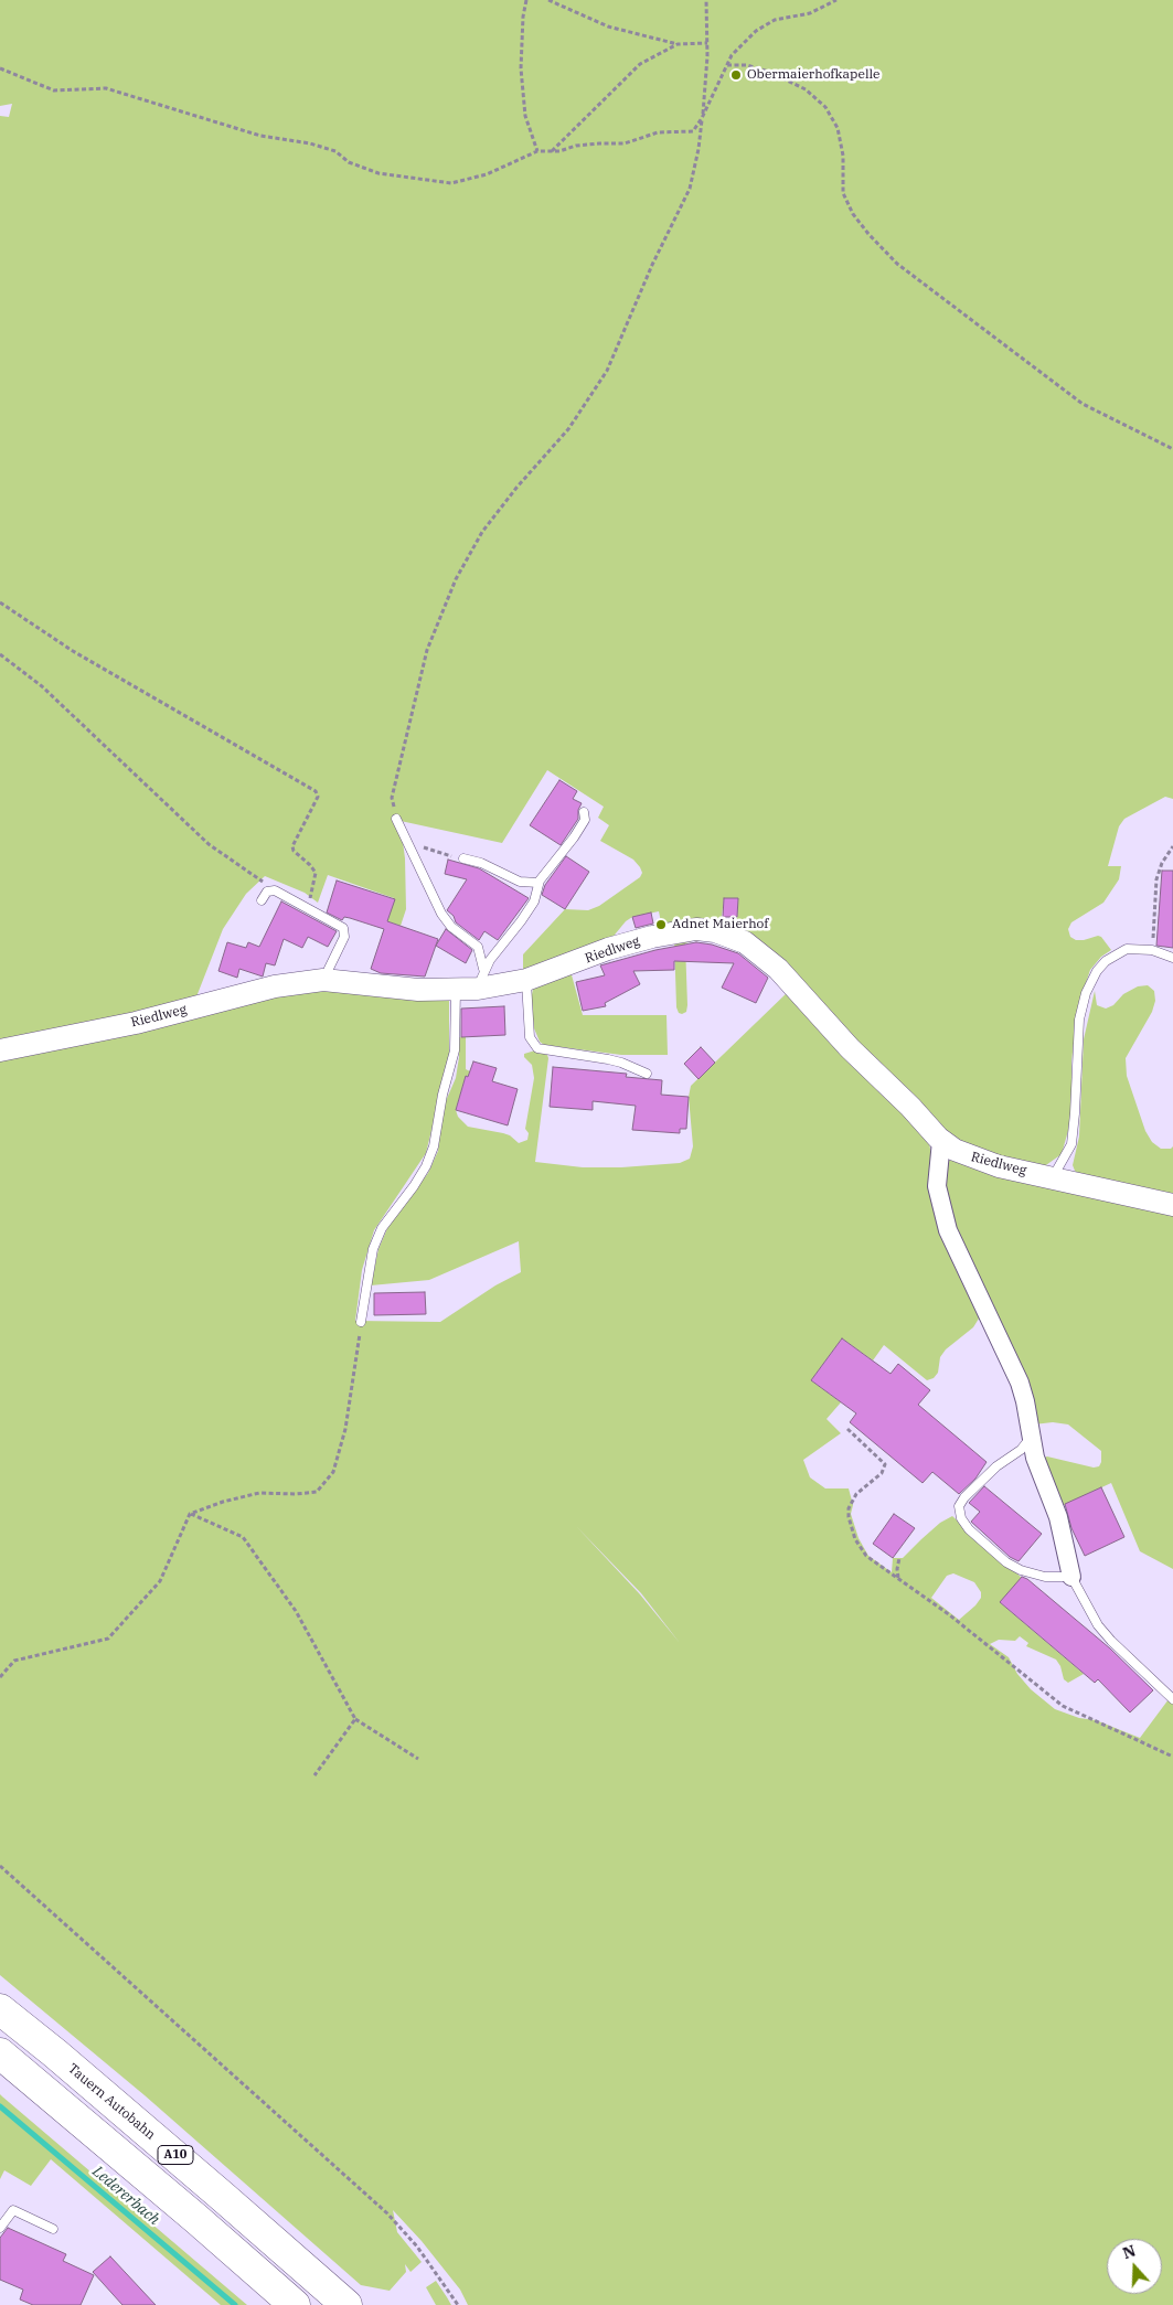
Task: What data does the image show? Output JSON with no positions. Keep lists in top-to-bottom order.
{
  "streets": {
    "highway": ["Tauern Autobahn", "A10"],
    "street": ["Riedlweg"]
  },
  "water": ["Ledererbach"],
  "places": ["Obermaierhofkapelle", "Adnet Maierhof"],
  "north": "top"
}
